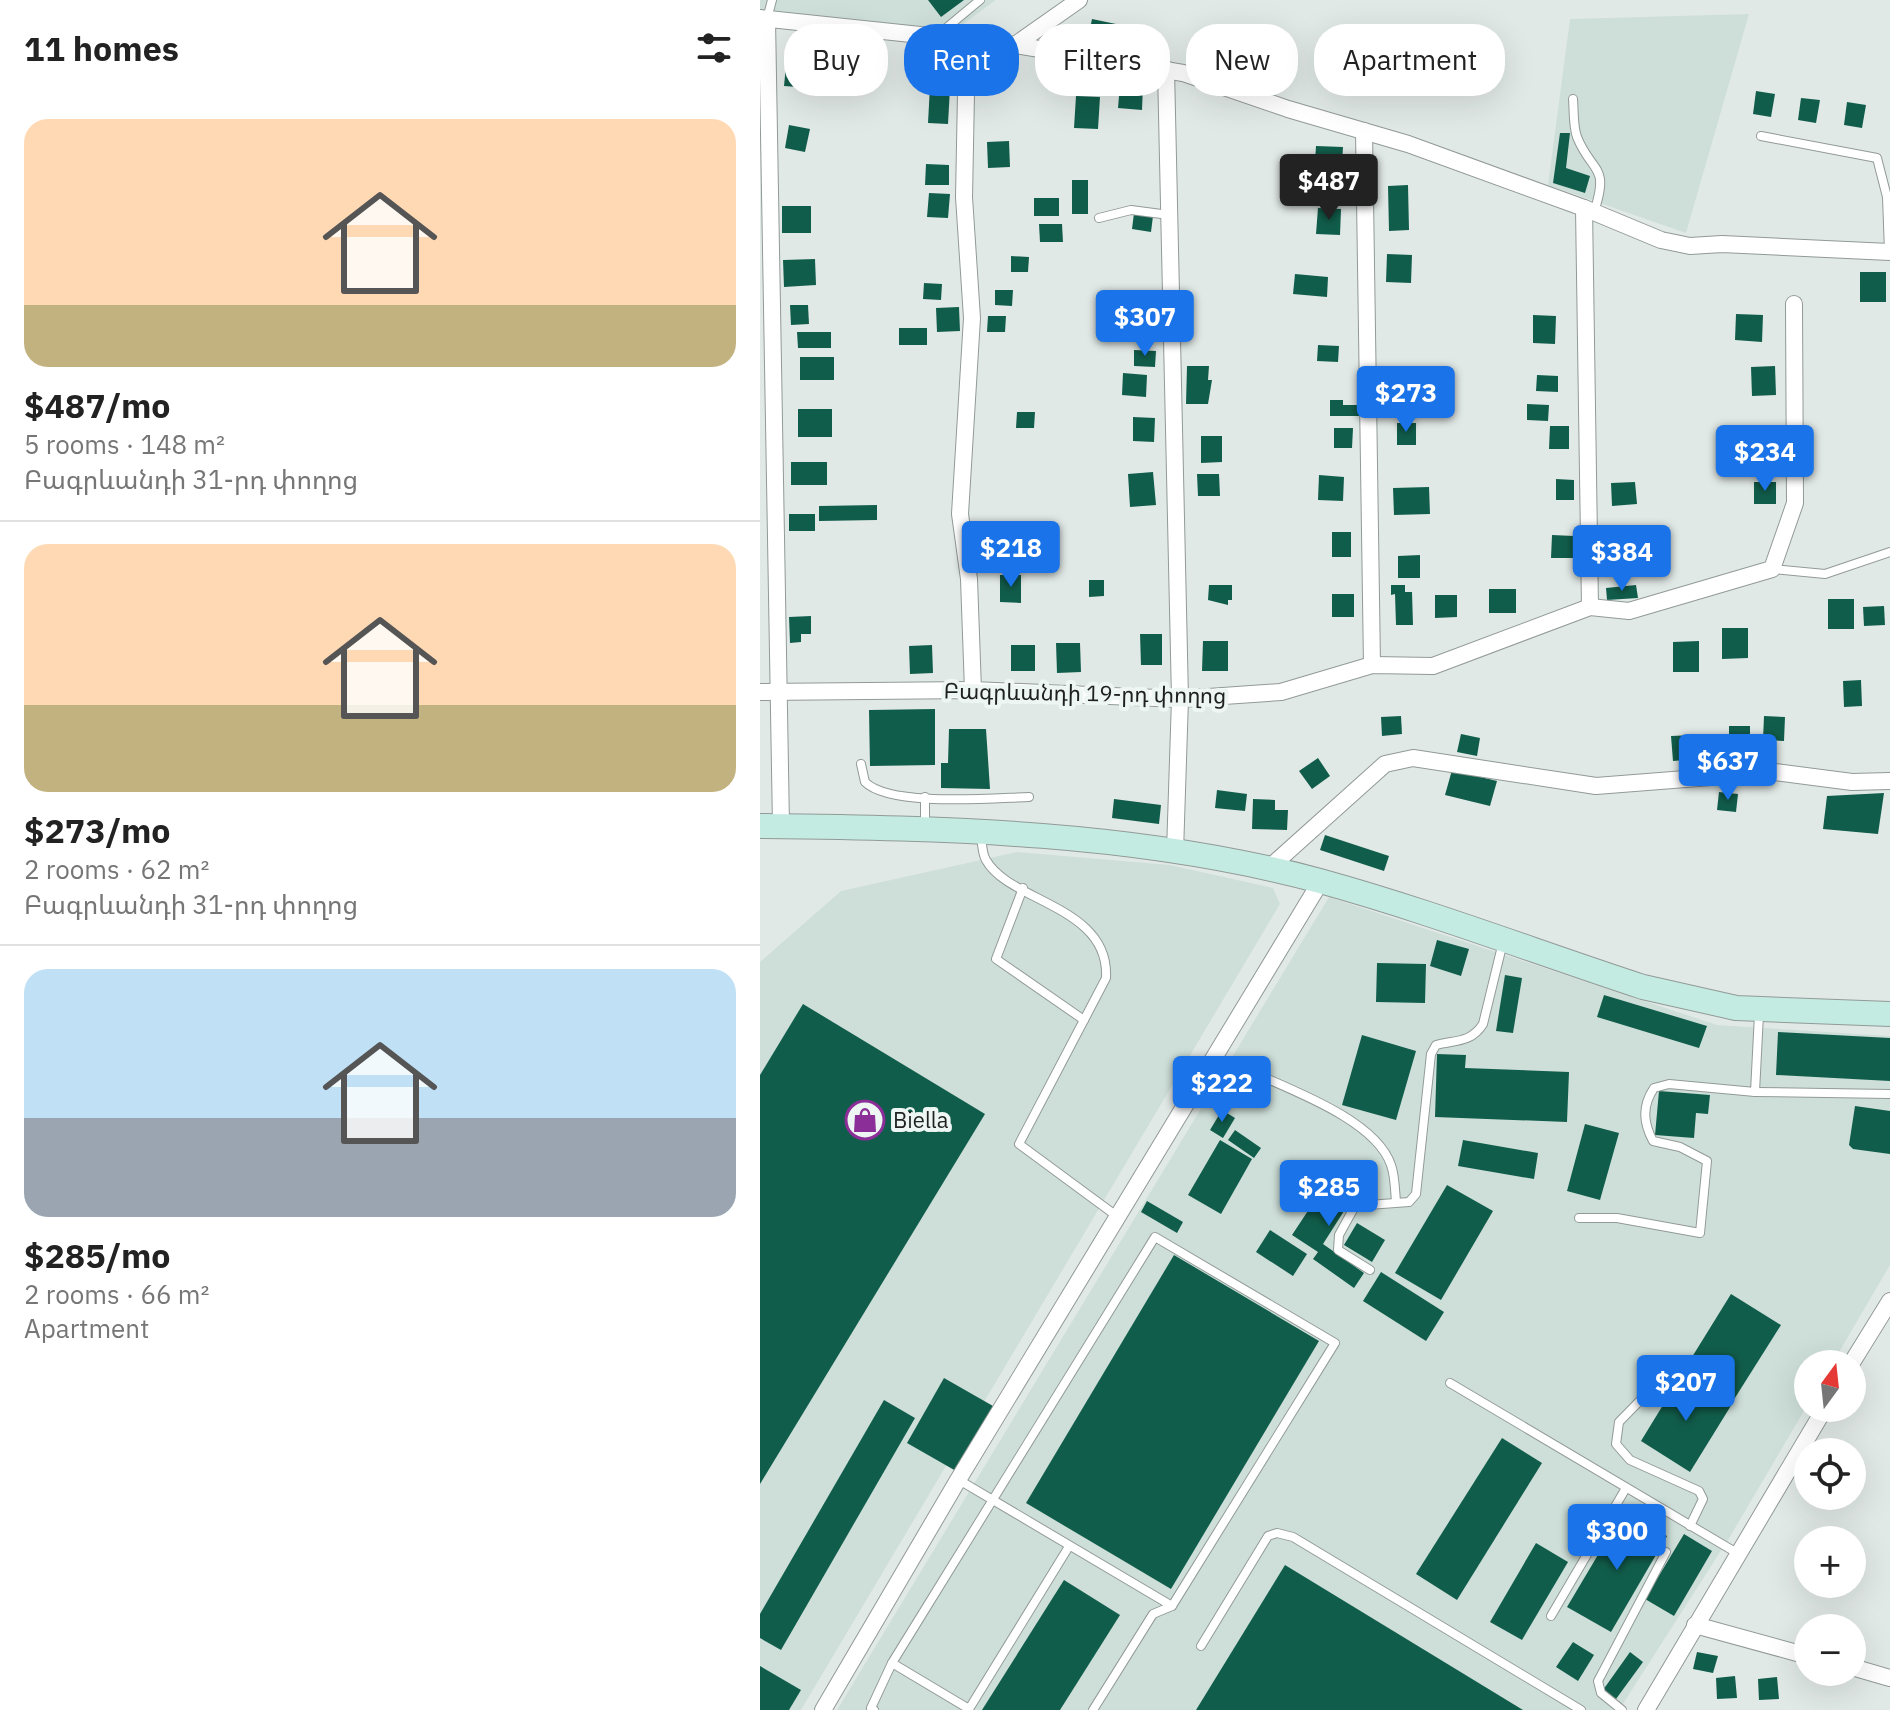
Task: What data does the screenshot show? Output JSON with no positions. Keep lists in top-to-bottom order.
{
  "streets": {
    "street": ["Բագրևանդի 19-րդ փողոց"]
  },
  "places": {
    "shop": ["Biella"]
  },
  "north": "top",
  "page": {
    "heading": "11 homes",
    "chip": [
      "Buy",
      "Rent",
      "Filters",
      "New",
      "Apartment"
    ],
    "list": [
      {
        "name": "$487/mo",
        "note": "5 rooms · 148 m² · Բագրևանդի 31-րդ փողոց"
      },
      {
        "name": "$273/mo",
        "note": "2 rooms · 62 m² · Բագրևանդի 31-րդ փողոց"
      },
      {
        "name": "$285/mo",
        "note": "2 rooms · 66 m² · Apartment"
      }
    ],
    "price": [
      "$487",
      "$307",
      "$273",
      "$234",
      "$218",
      "$384",
      "$637",
      "$222",
      "$285",
      "$207",
      "$300"
    ],
    "map_buttons": ["+", "−"]
  }
}
